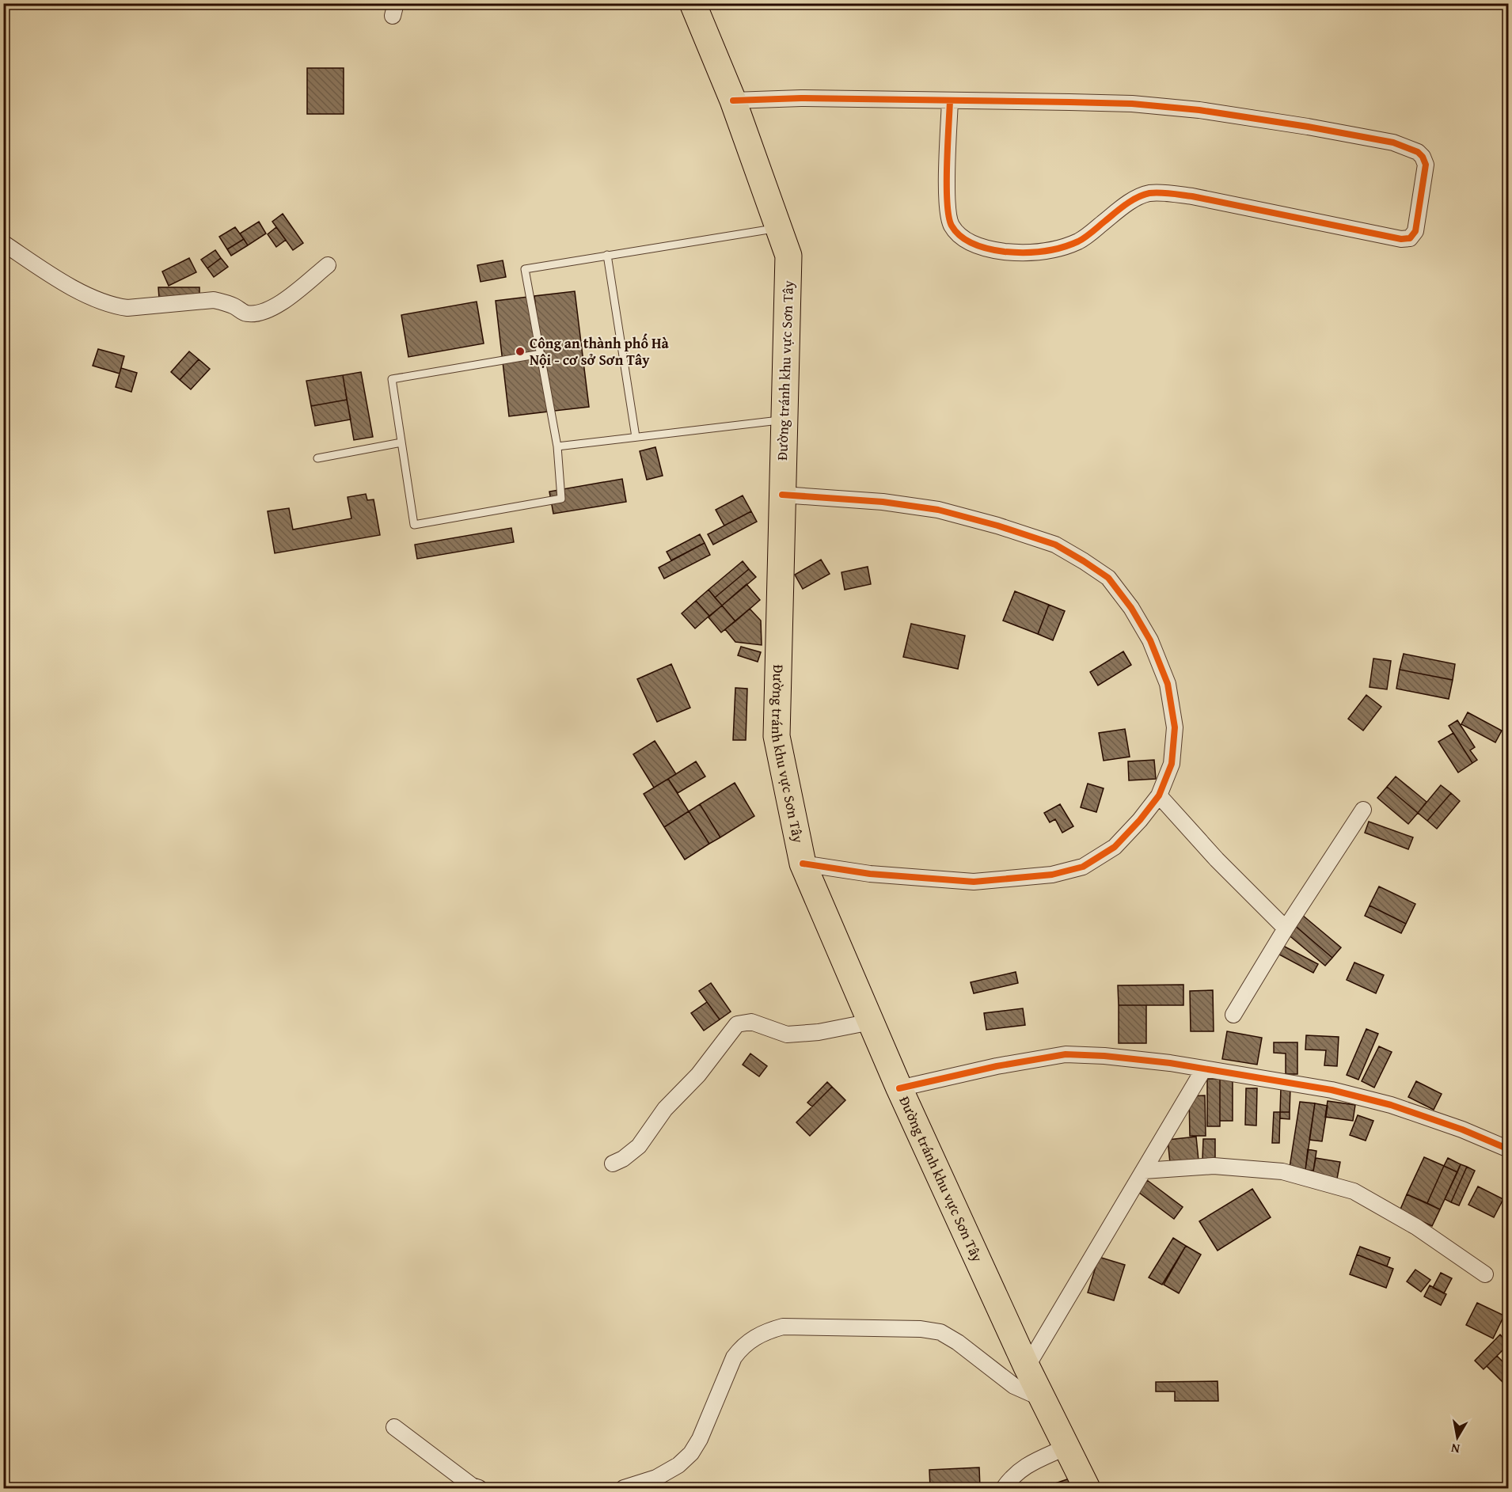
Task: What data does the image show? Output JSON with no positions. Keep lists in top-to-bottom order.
{
  "streets": {
    "highway": ["Đường tránh khu vực Sơn Tây"]
  },
  "places": ["Công an thành phố Hà Nội - cơ sở Sơn Tây"],
  "north": "bottom"
}
